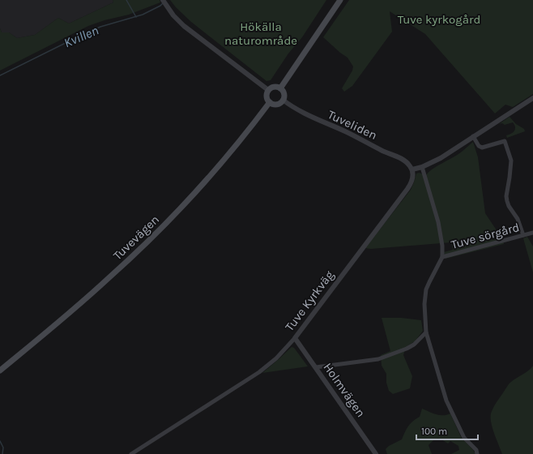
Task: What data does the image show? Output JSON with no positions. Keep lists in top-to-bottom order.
{
  "streets": {
    "main road": ["Tuvevägen"],
    "street": [
      "Tuveliden",
      "Tuve sörgård",
      "Tuve Kyrkväg",
      "Holmvägen"
    ]
  },
  "crossings": [
    ["Tuveliden", "Tuvevägen"],
    ["Tuveliden", "Tuve Kyrkväg"],
    ["Tuve Kyrkväg", "Holmvägen"]
  ],
  "water": ["Kvillen"],
  "parks": ["Tuve kyrkogård", "Hökälla naturområde"],
  "scale_bar": "100 m"
}
